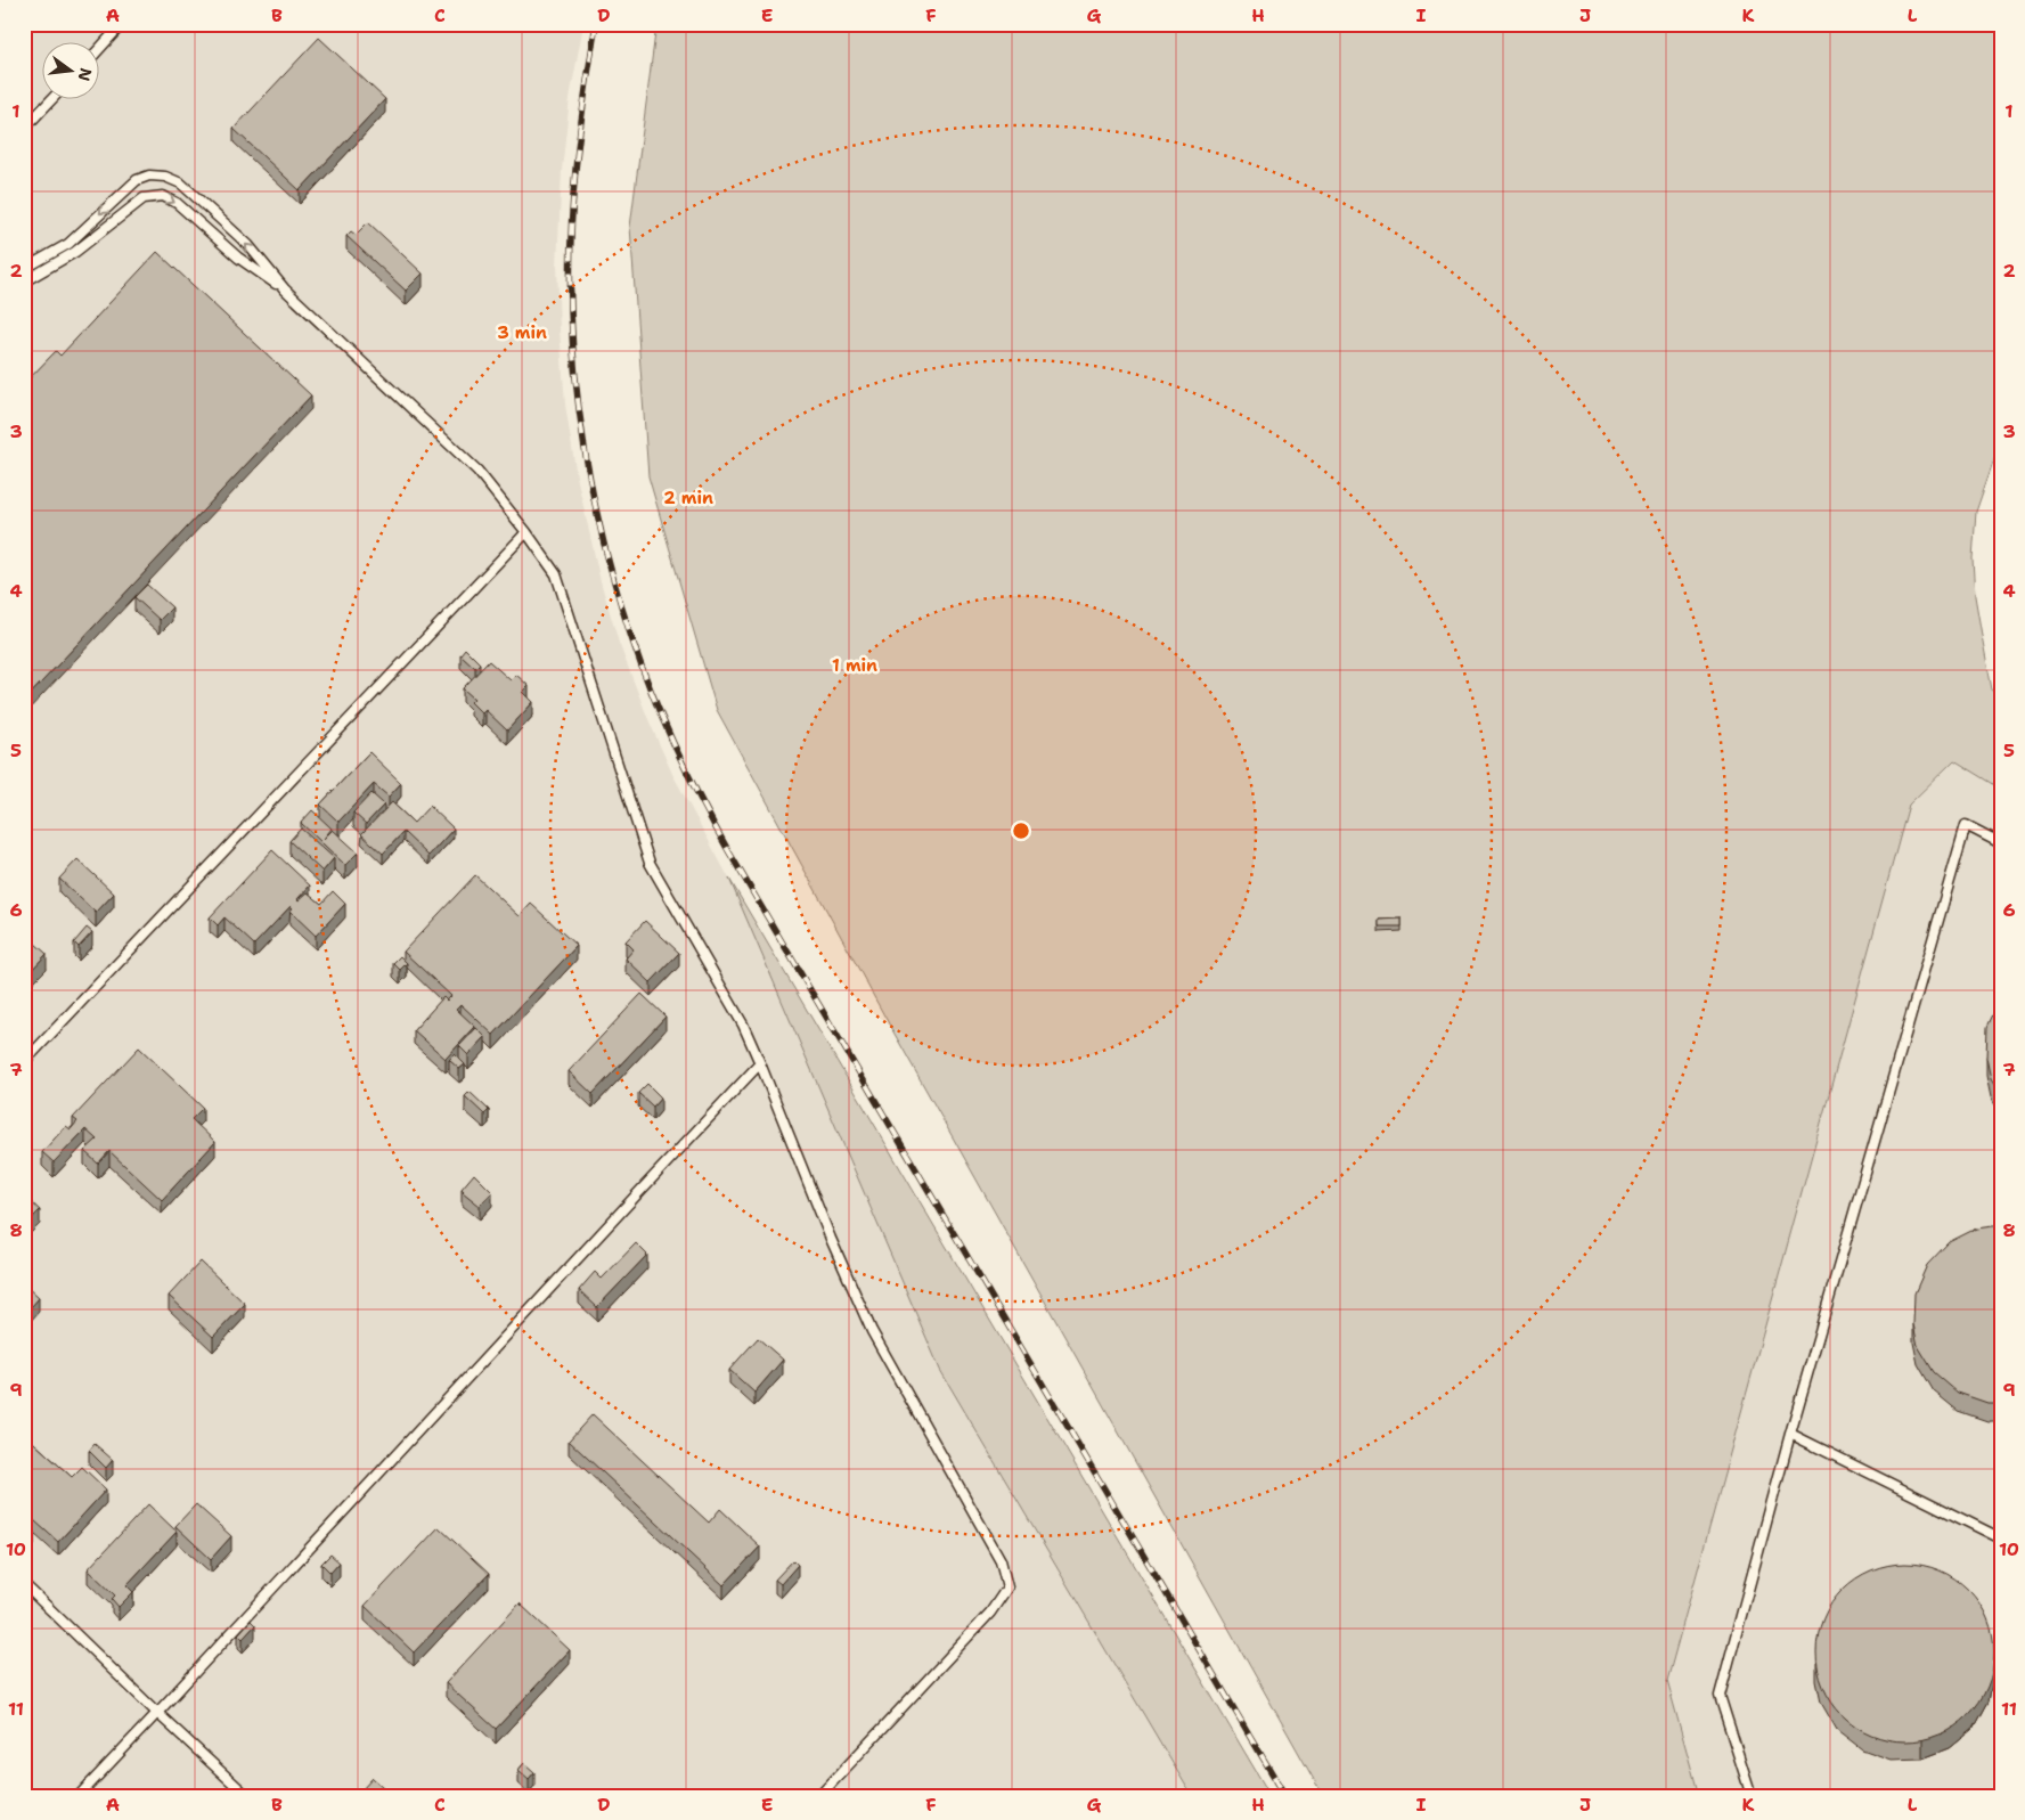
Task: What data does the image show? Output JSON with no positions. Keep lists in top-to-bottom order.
{
  "north": "right",
  "grid": {
    "columns": [
      "A",
      "B",
      "C",
      "D",
      "E",
      "F",
      "G",
      "H",
      "I",
      "J",
      "K",
      "L"
    ],
    "rows": [
      "1",
      "2",
      "3",
      "4",
      "5",
      "6",
      "7",
      "8",
      "9",
      "10",
      "11"
    ]
  },
  "rings": ["3 min", "2 min", "1 min"]
}
